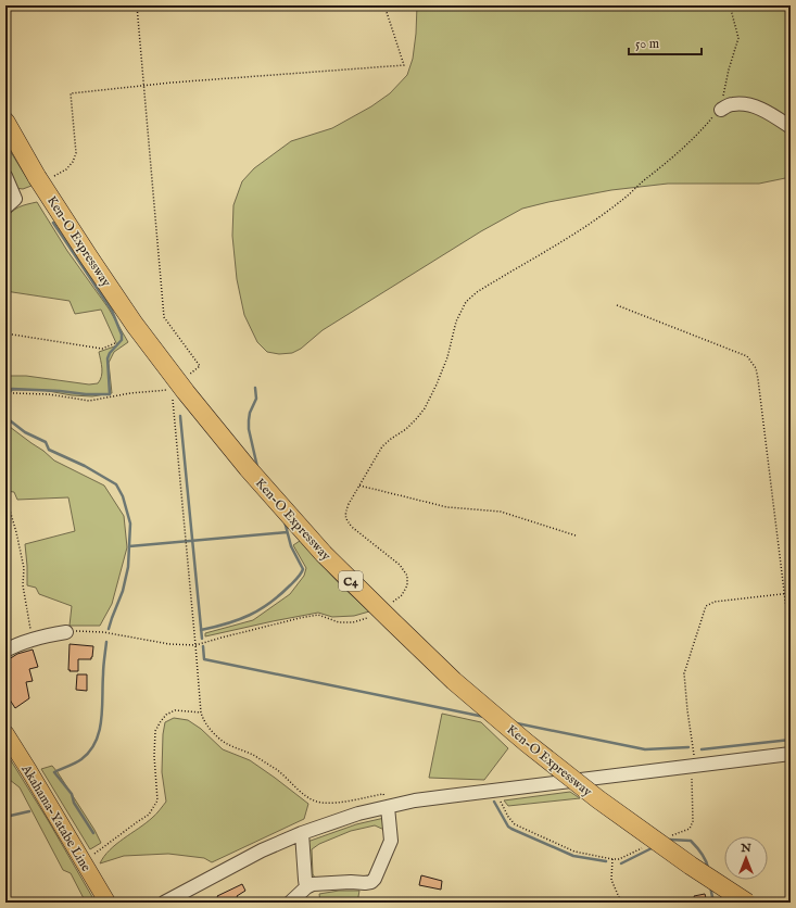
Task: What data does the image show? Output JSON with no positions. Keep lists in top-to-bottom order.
{
  "streets": {
    "highway": ["Ken-O Expressway", "C4"],
    "main road": ["Akahama-Yatabe Line"]
  },
  "scale_bar": "50 m",
  "north": "top"
}
